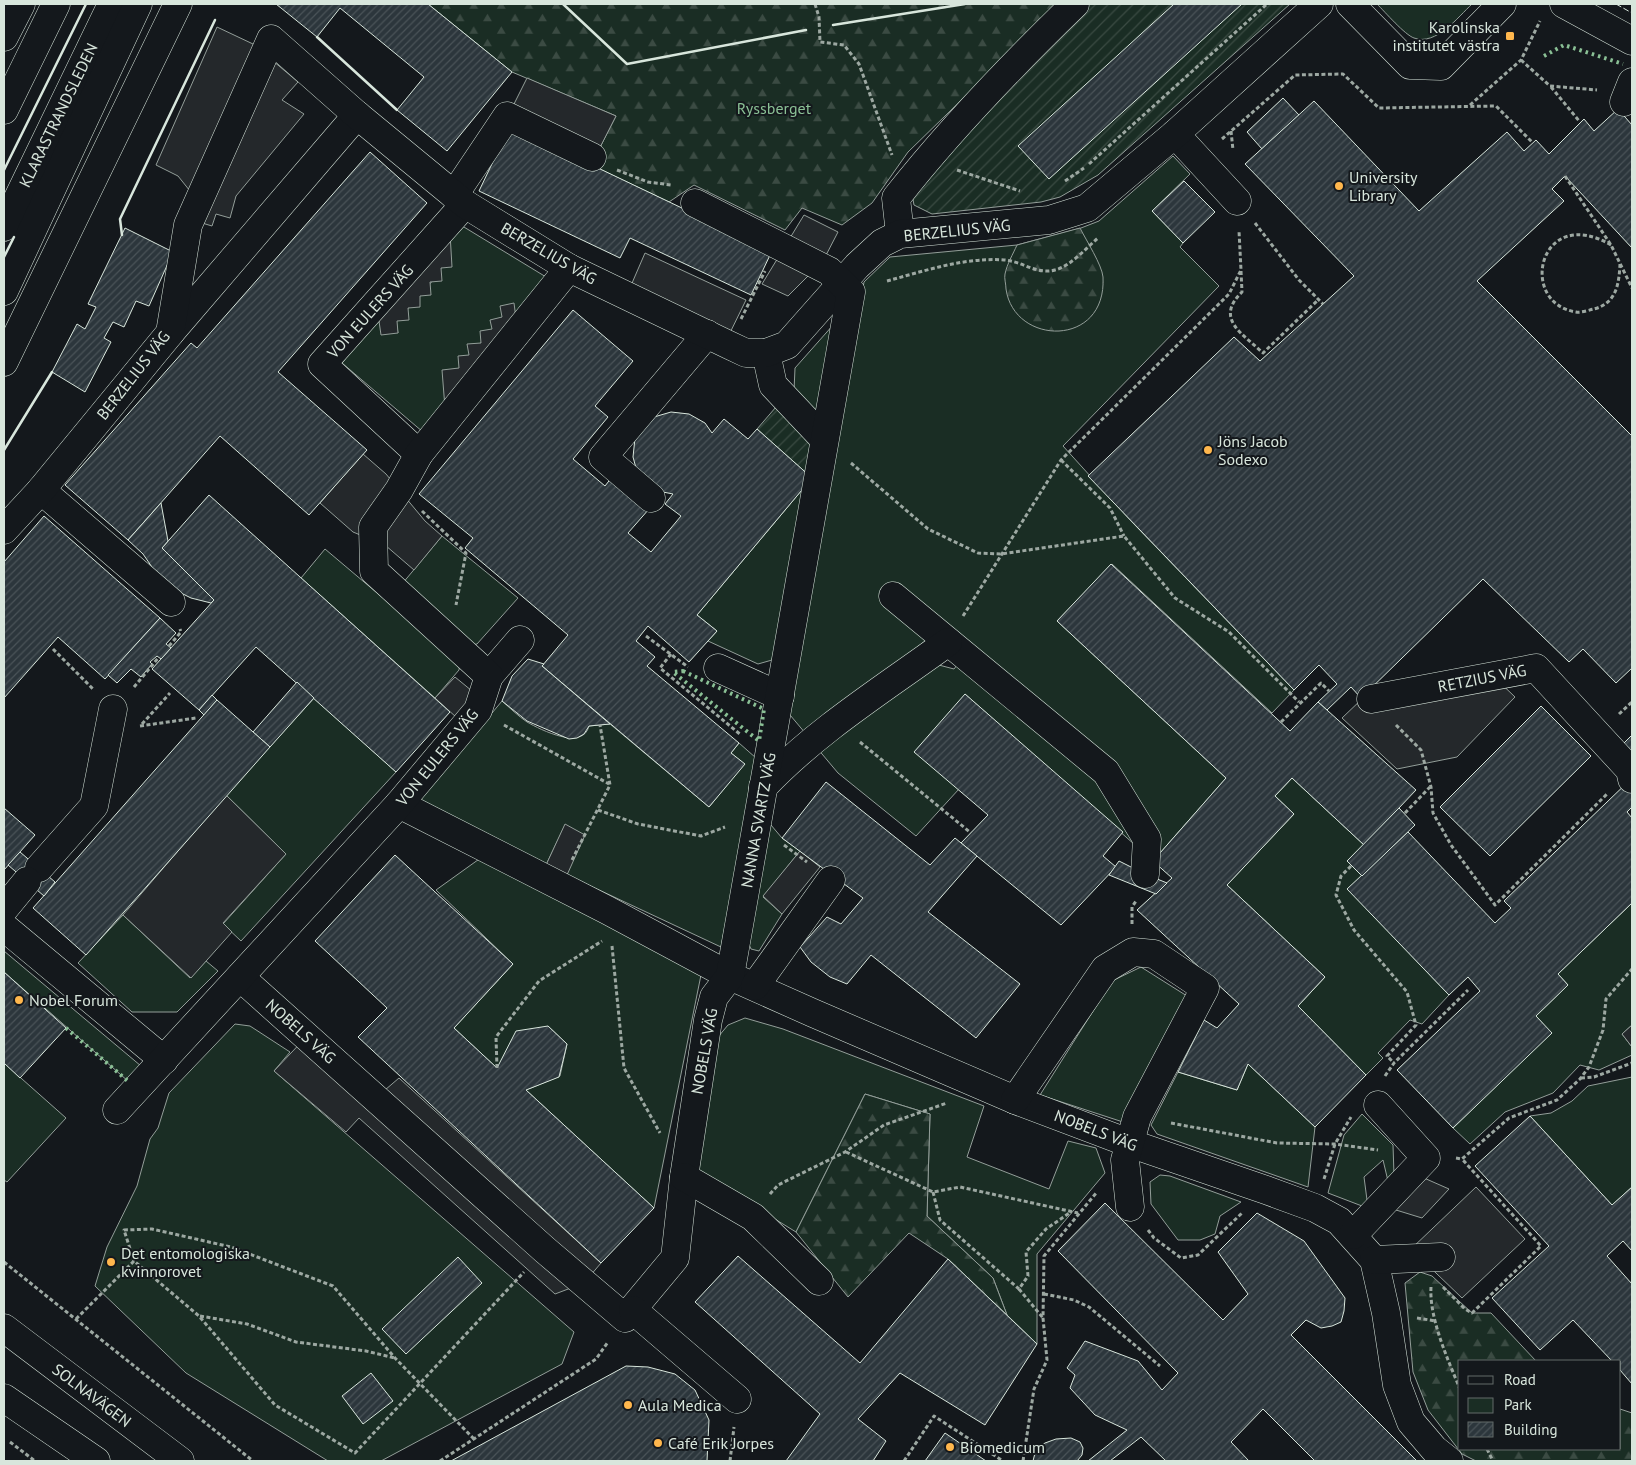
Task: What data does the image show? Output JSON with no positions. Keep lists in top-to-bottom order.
{
  "streets": {
    "main road": [
      "KLARASTRANDSLEDEN",
      "BERZELIUS VÄG",
      "VON EULERS VÄG",
      "RETZIUS VÄG",
      "NANNA SVARTZ VÄG",
      "NOBELS VÄG",
      "SOLNAVÄGEN"
    ]
  },
  "crossings": [
    ["BERZELIUS VÄG", "VON EULERS VÄG"],
    ["BERZELIUS VÄG", "NANNA SVARTZ VÄG"],
    ["VON EULERS VÄG", "NOBELS VÄG"],
    ["NANNA SVARTZ VÄG", "NOBELS VÄG"]
  ],
  "parks": ["Ryssberget"],
  "places": {
    "transit": ["Karolinska institutet västra"],
    "other": [
      "University Library",
      "Jöns Jacob Sodexo",
      "Nobel Forum",
      "Det entomologiska kvinnorovet",
      "Aula Medica",
      "Café Erik Jorpes",
      "Biomedicum"
    ]
  },
  "legend": ["Road", "Park", "Building"]
}
